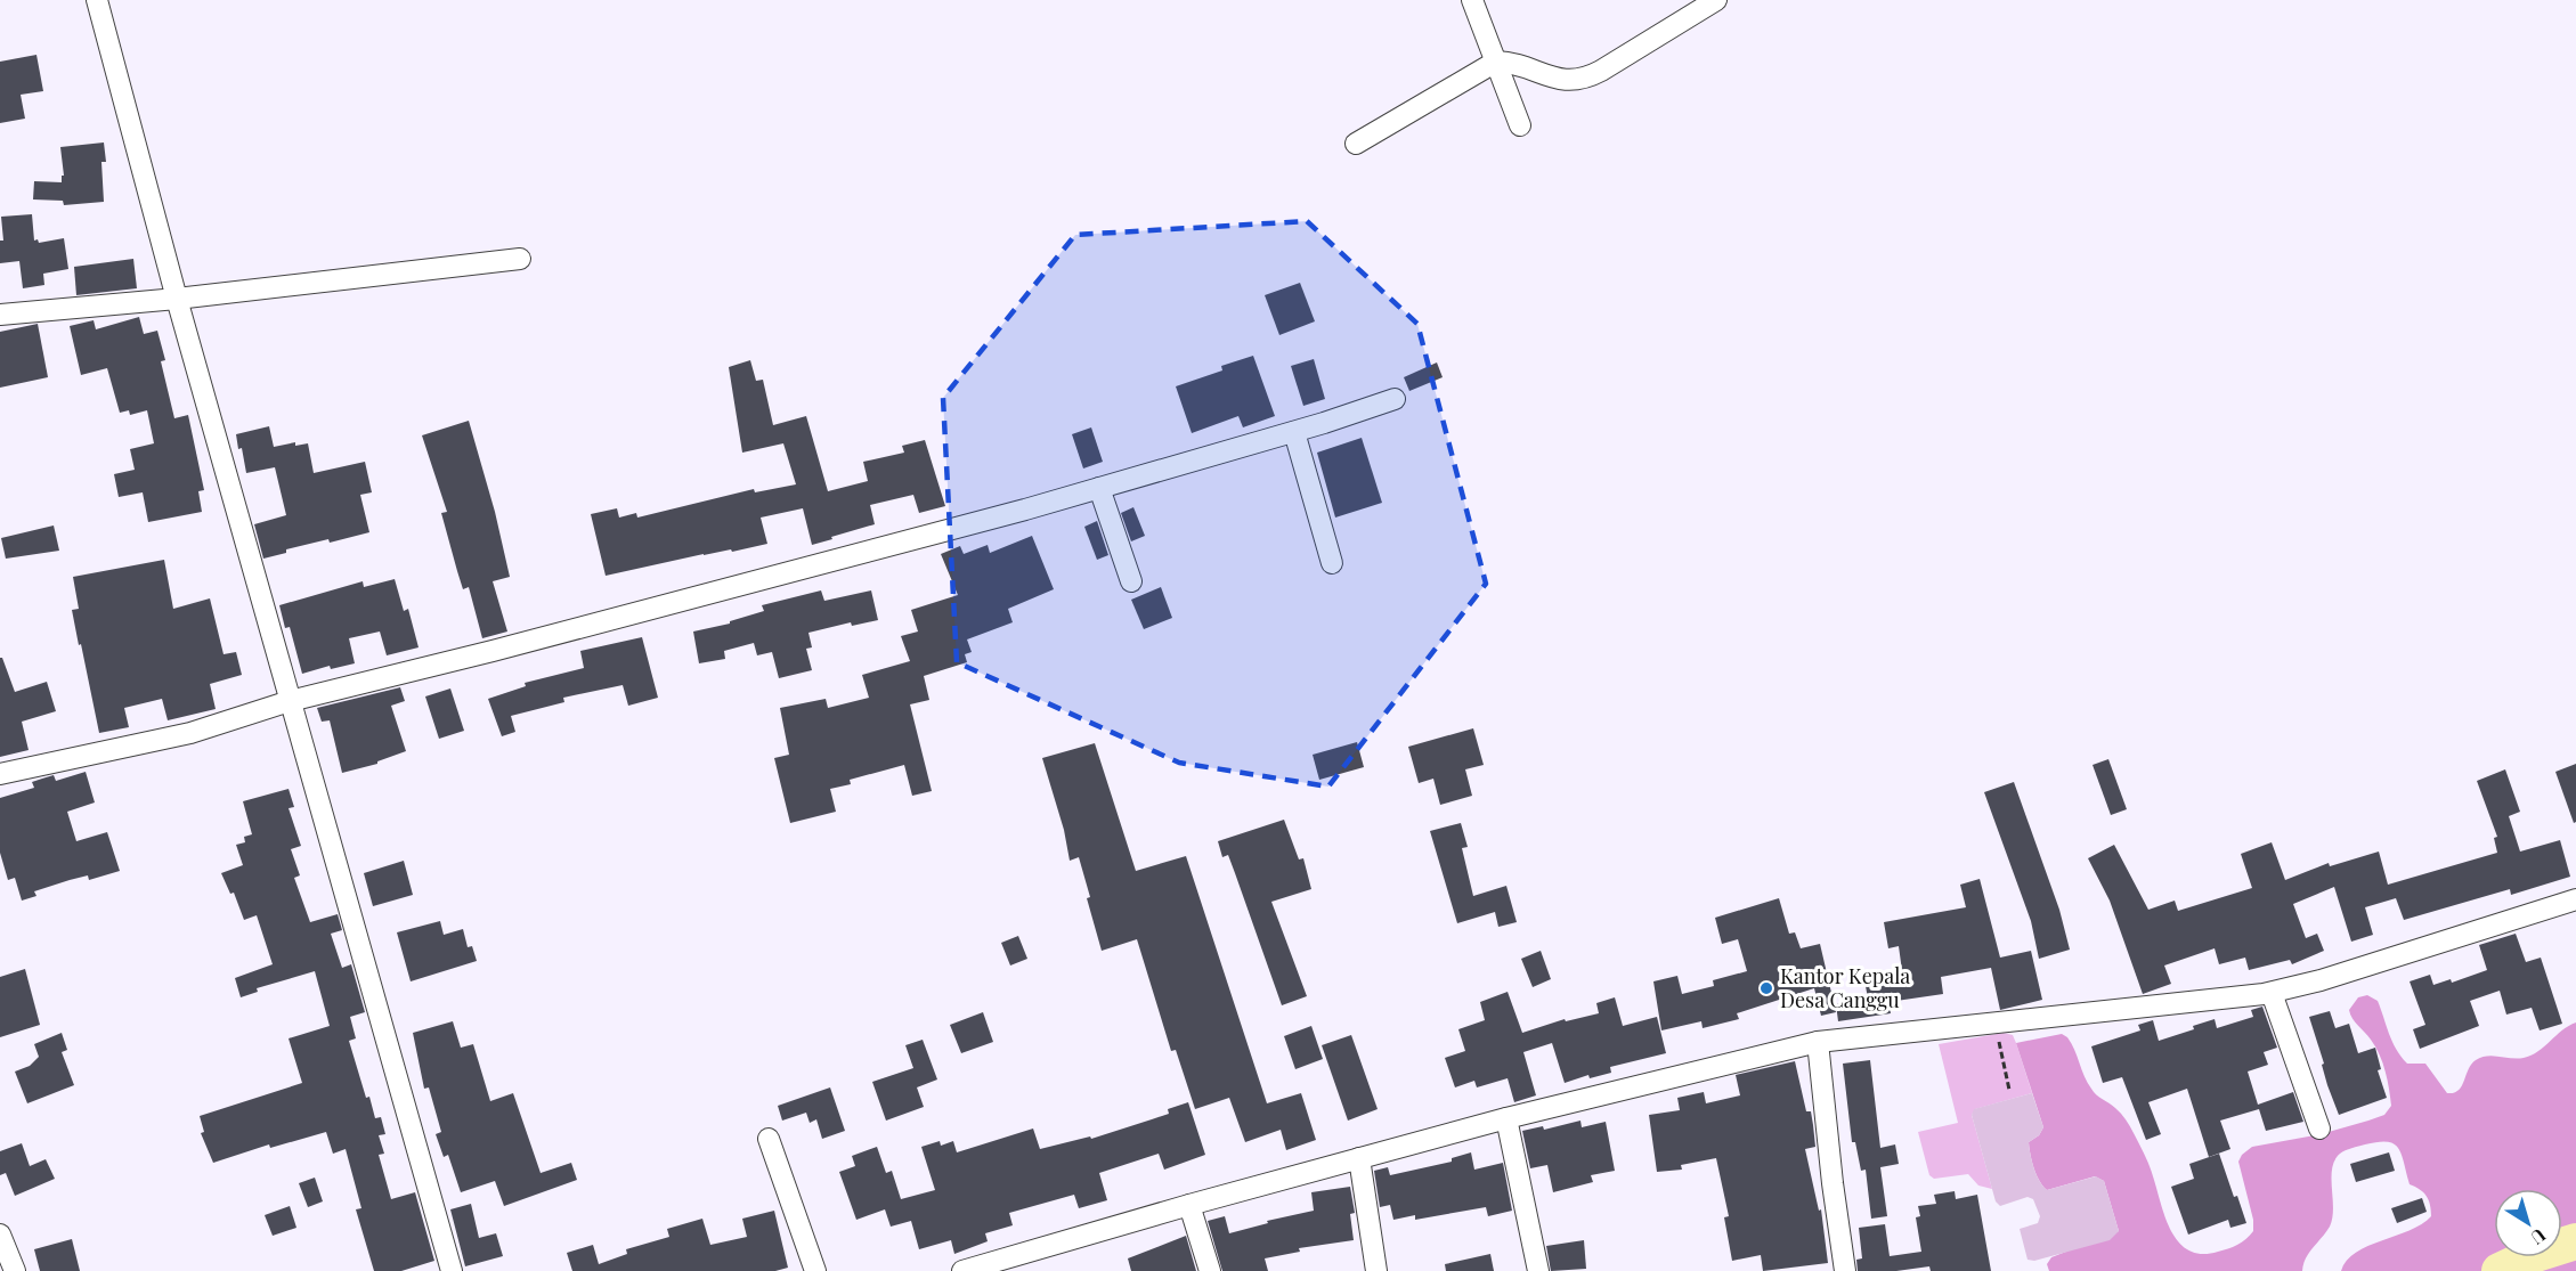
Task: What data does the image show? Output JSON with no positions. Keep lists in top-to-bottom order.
{
  "places": ["Kantor Kepala Desa Canggu"],
  "north": "bottom right"
}
